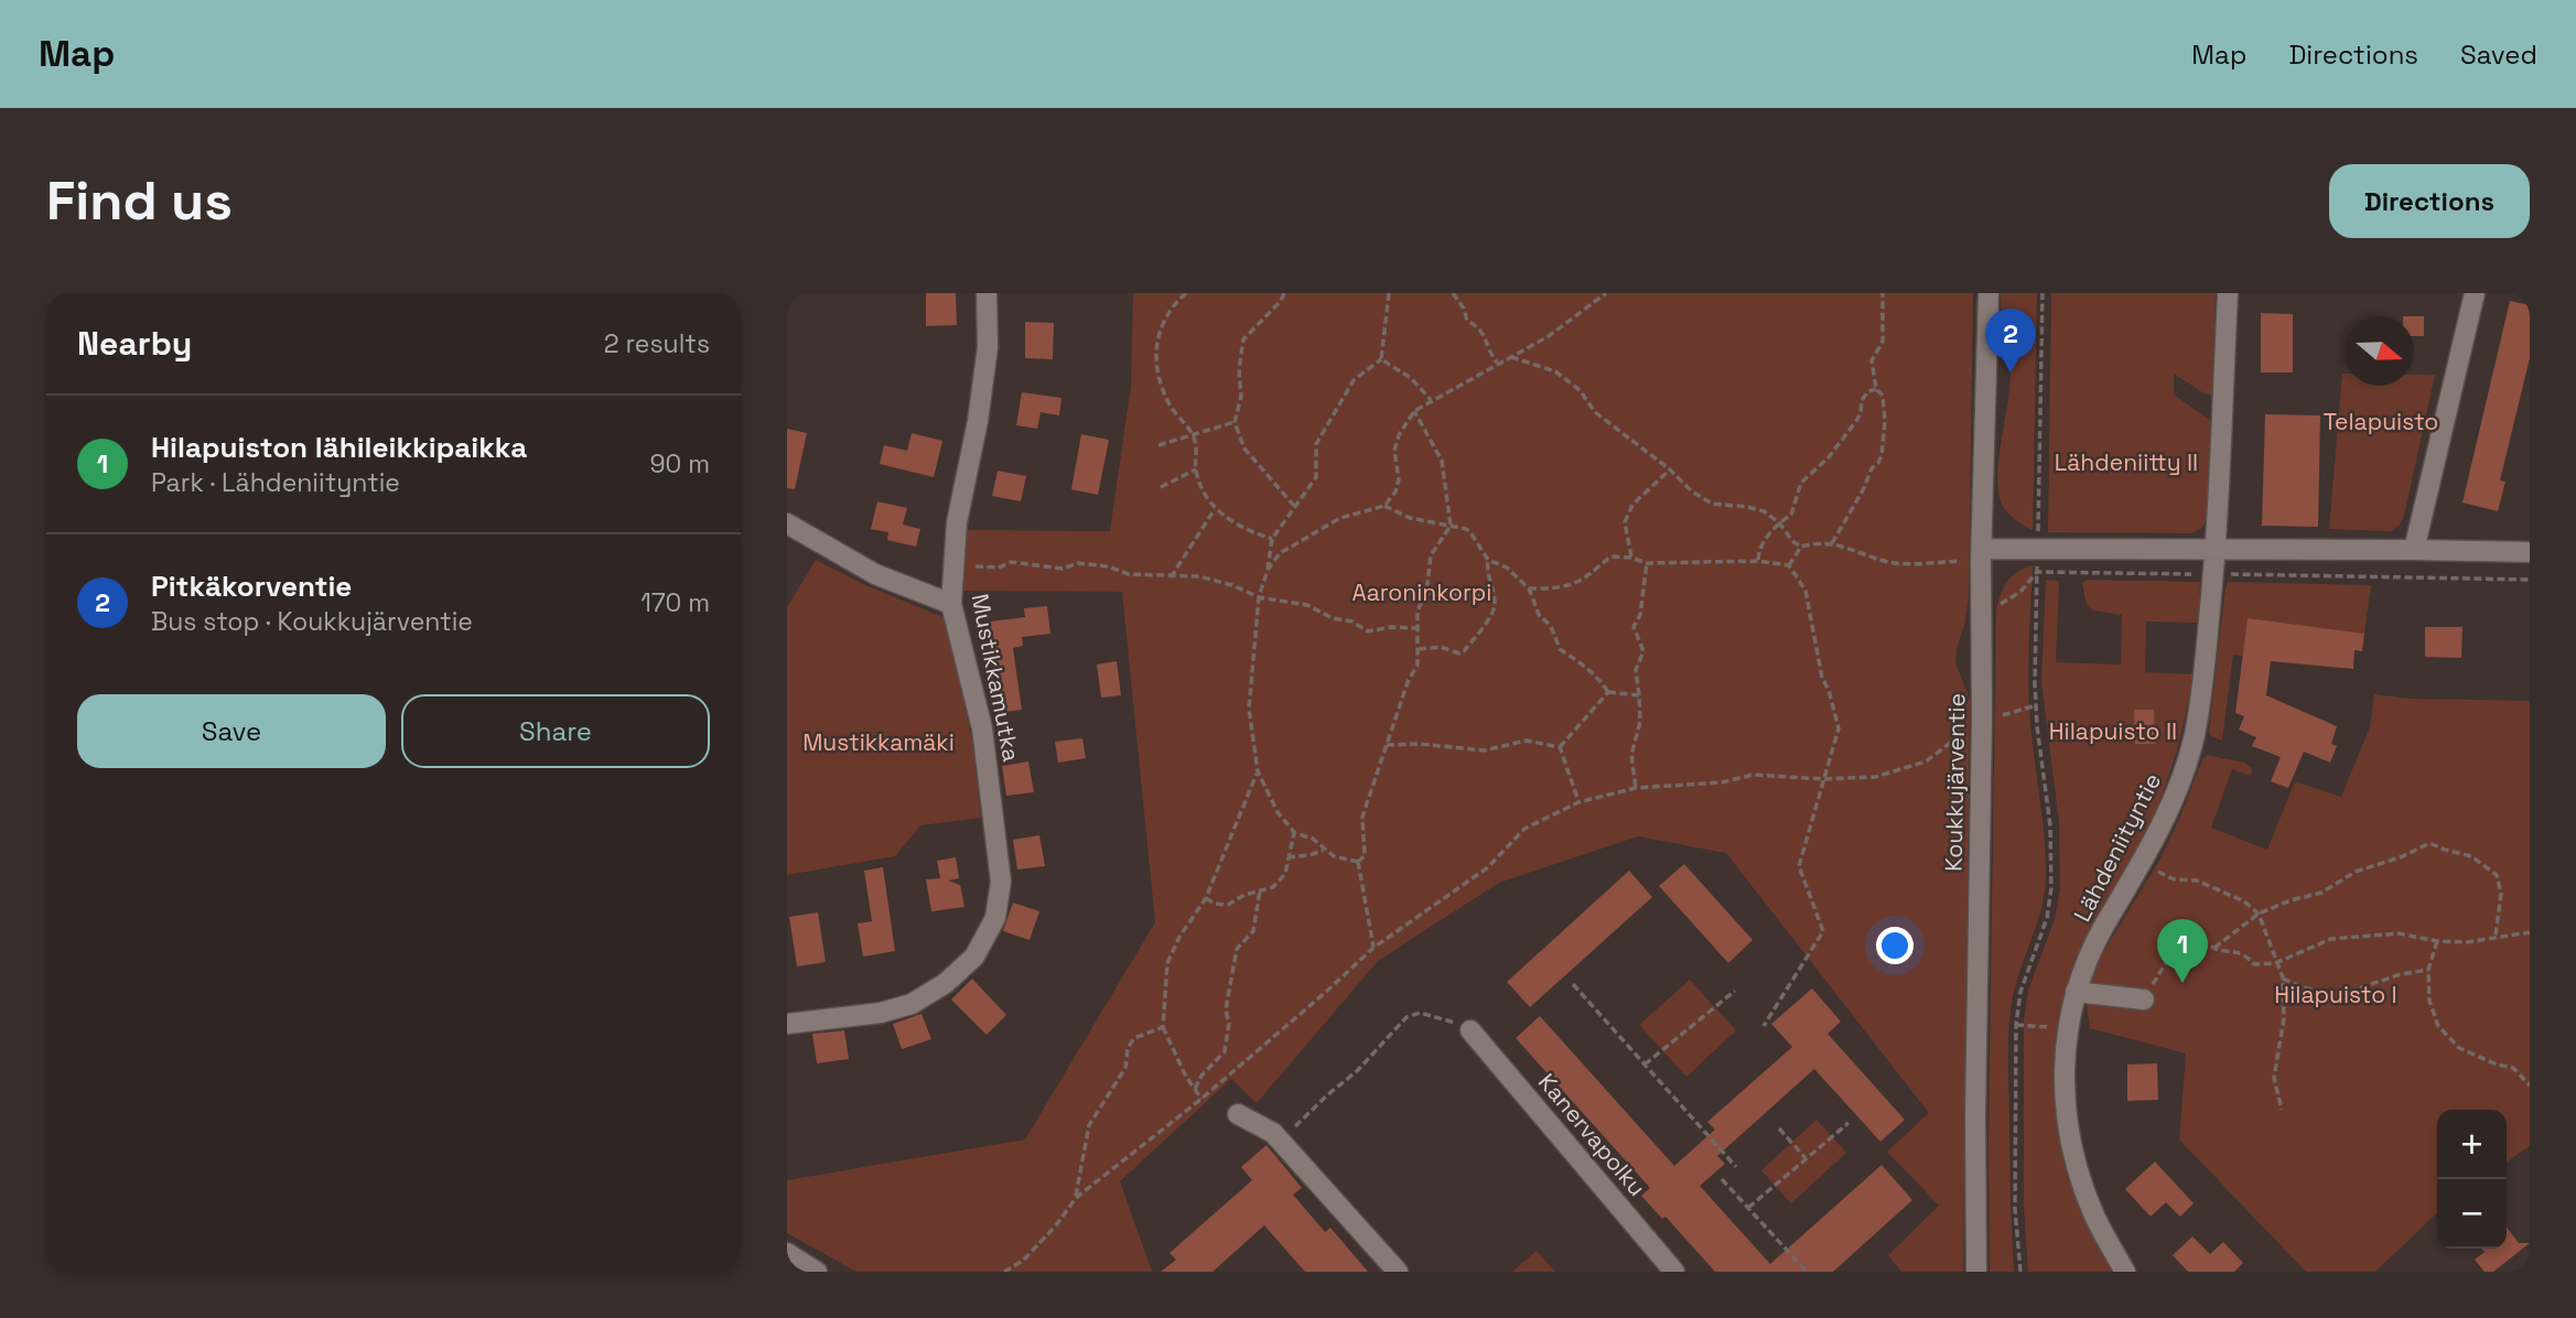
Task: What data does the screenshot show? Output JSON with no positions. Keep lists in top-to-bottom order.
{
  "streets": {
    "street": [
      "Mustikkamutka",
      "Koukkujärventie",
      "Lähdeniityntie",
      "Kanervapolku"
    ]
  },
  "parks": [
    "Telapuisto",
    "Lähdeniitty II",
    "Aaroninkorpi",
    "Hilapuisto II",
    "Mustikkamäki",
    "Hilapuisto I"
  ],
  "north": "right",
  "page": {
    "header": "Map",
    "nav": ["Map", "Directions", "Saved"],
    "buttons": [
      "Directions",
      ["Save", "Share"]
    ],
    "title": "Find us",
    "heading": ["Nearby", "2 results"],
    "pins": ["2", "1"],
    "list": [
      {
        "mark": "1",
        "name": "Hilapuiston lähileikkipaikka",
        "note": "Park · Lähdeniityntie",
        "value": "90 m"
      },
      {
        "mark": "2",
        "name": "Pitkäkorventie",
        "note": "Bus stop · Koukkujärventie",
        "value": "170 m"
      }
    ],
    "map_buttons": ["+", "−"]
  }
}
